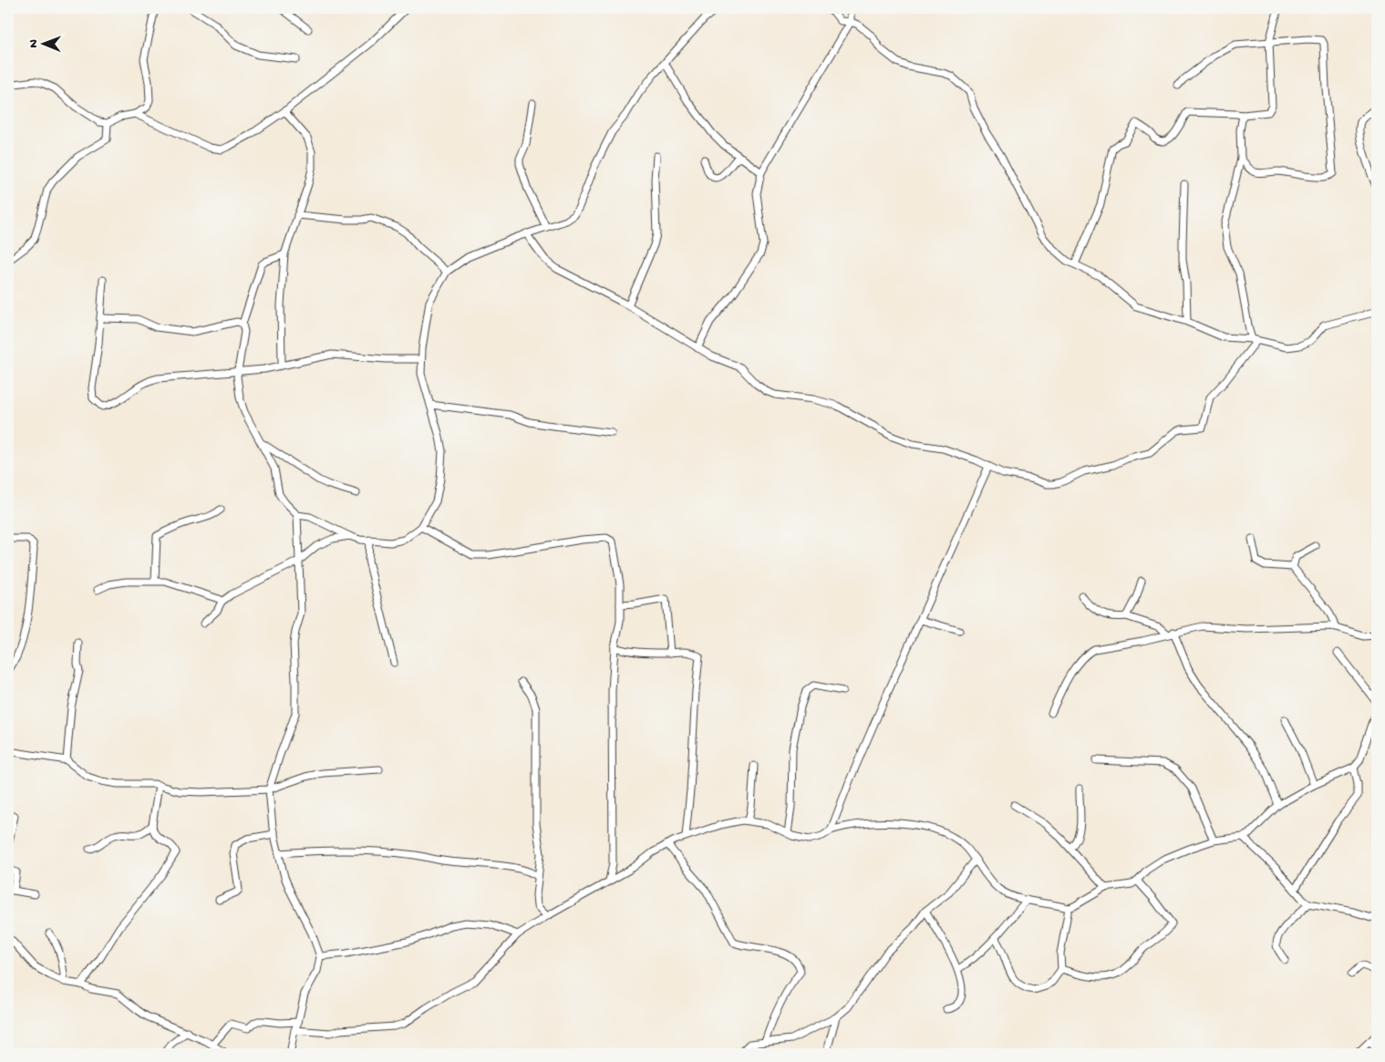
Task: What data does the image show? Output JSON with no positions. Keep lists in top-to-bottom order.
{
  "north": "left"
}
